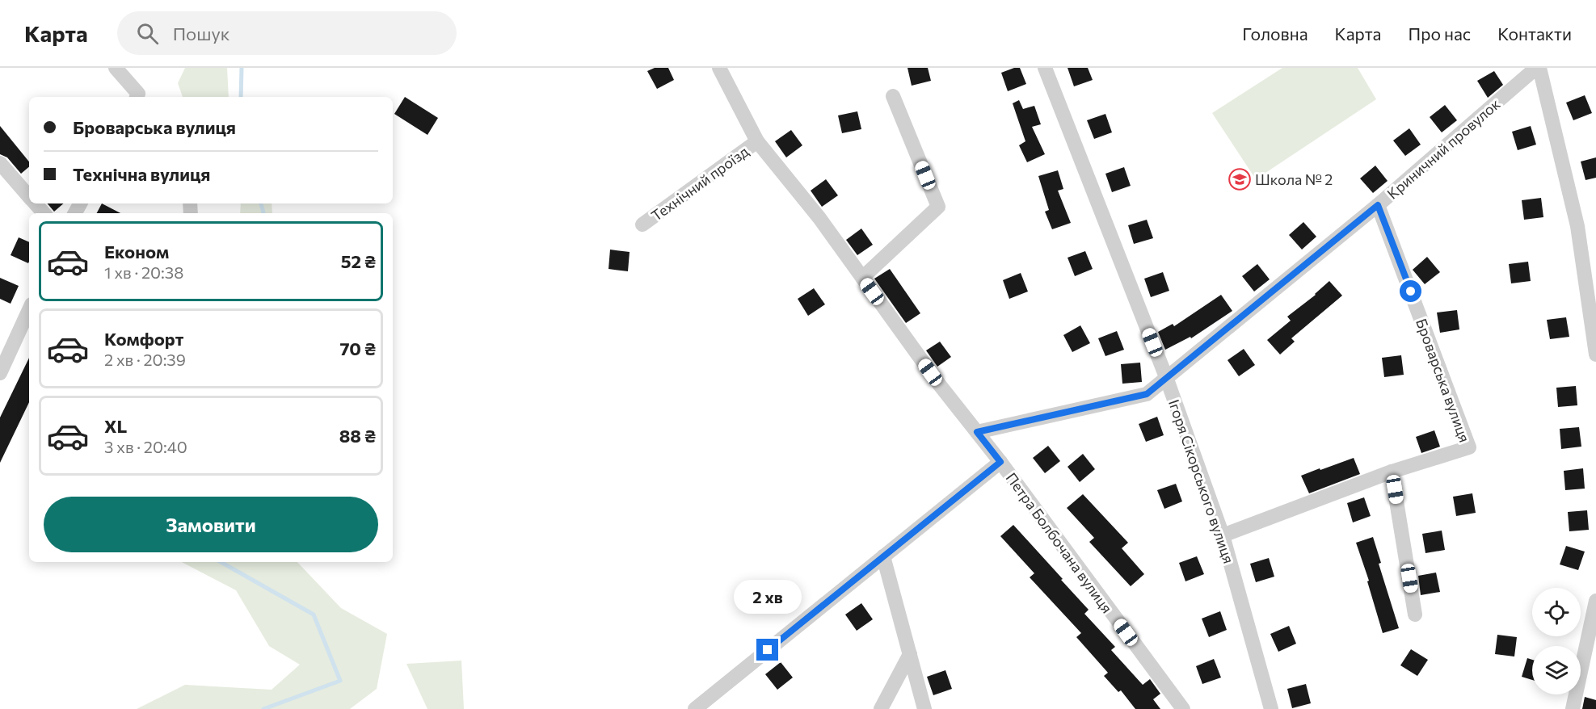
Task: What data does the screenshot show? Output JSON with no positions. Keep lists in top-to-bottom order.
{
  "streets": {
    "street": [
      "Криничний провулок",
      "Технічний проїзд",
      "Броварська вулиця",
      "Ігоря Сікорського вулиця",
      "Петра Болбочана вулиця"
    ]
  },
  "crossings": [
    ["Криничний провулок", "Броварська вулиця"],
    ["Криничний провулок", "Ігоря Сікорського вулиця"],
    ["Криничний провулок", "Петра Болбочана вулиця"],
    ["Технічний проїзд", "Петра Болбочана вулиця"],
    ["Броварська вулиця", "Ігоря Сікорського вулиця"]
  ],
  "places": {
    "school or university": ["Школа № 2"]
  },
  "page": {
    "header": "Карта",
    "search": "Пошук",
    "nav": [
      "Головна",
      "Карта",
      "Про нас",
      "Контакти"
    ],
    "banner": ["Броварська вулиця", "Технічна вулиця"],
    "list": [
      {
        "name": "Економ",
        "note": "1 хв · 20:38",
        "value": "52 ₴"
      },
      {
        "name": "Комфорт",
        "note": "2 хв · 20:39",
        "value": "70 ₴"
      },
      {
        "name": "XL",
        "note": "3 хв · 20:40",
        "value": "88 ₴"
      }
    ],
    "buttons": "Замовити",
    "bubble": "2 хв"
  }
}
